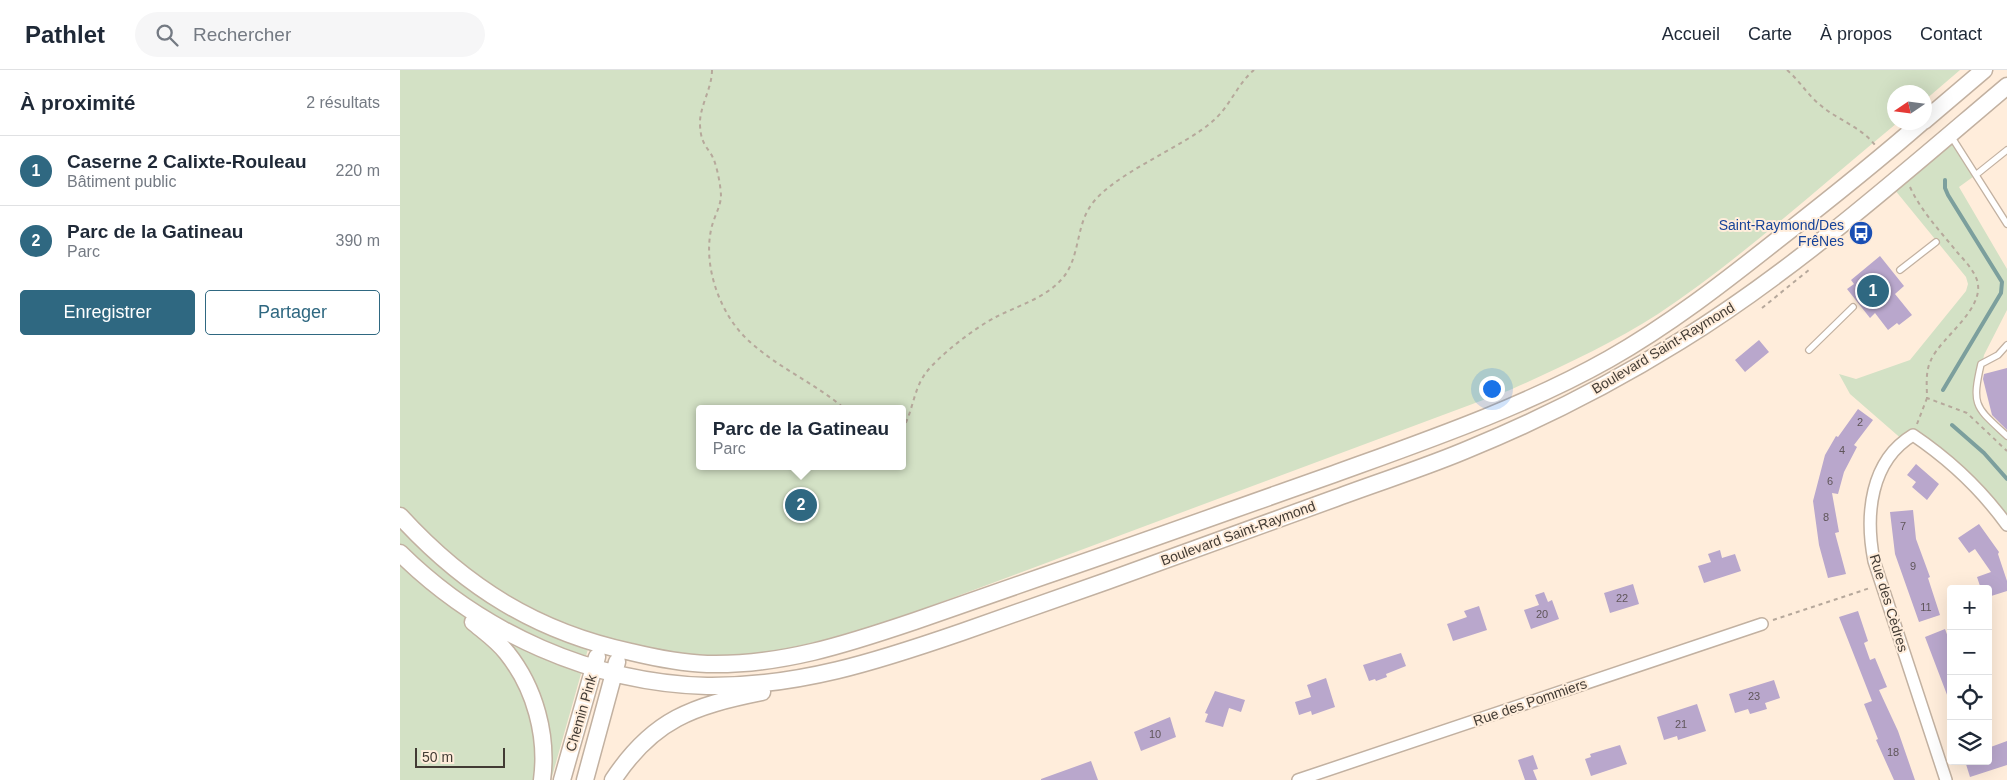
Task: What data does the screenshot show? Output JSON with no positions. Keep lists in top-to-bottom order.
{
  "streets": {
    "main road": ["Boulevard Saint-Raymond", "Chemin Pink"],
    "street": ["Rue des Cèdres", "Rue des Pommiers"]
  },
  "crossings": [
    ["Boulevard Saint-Raymond", "Chemin Pink"]
  ],
  "places": {
    "bus stop": ["Saint-Raymond/Des FrêNes"]
  },
  "house_numbers": [
    "2",
    "4",
    "6",
    "8",
    "7",
    "9",
    "22",
    "11",
    "20",
    "23",
    "21",
    "10",
    "18"
  ],
  "scale_bar": "50 m",
  "north": "left",
  "page": {
    "header": "Pathlet",
    "search": "Rechercher",
    "nav": [
      "Accueil",
      "Carte",
      "À propos",
      "Contact"
    ],
    "heading": ["À proximité", "2 résultats"],
    "list": [
      {
        "mark": "1",
        "name": "Caserne 2 Calixte-Rouleau",
        "note": "Bâtiment public",
        "value": "220 m"
      },
      {
        "mark": "2",
        "name": "Parc de la Gatineau",
        "note": "Parc",
        "value": "390 m"
      }
    ],
    "pins": ["1", "2"],
    "buttons": ["Enregistrer", "Partager"],
    "popup": ["Parc de la Gatineau", "Parc"],
    "map_buttons": ["+", "−"],
    "scale": "50 m"
  }
}
